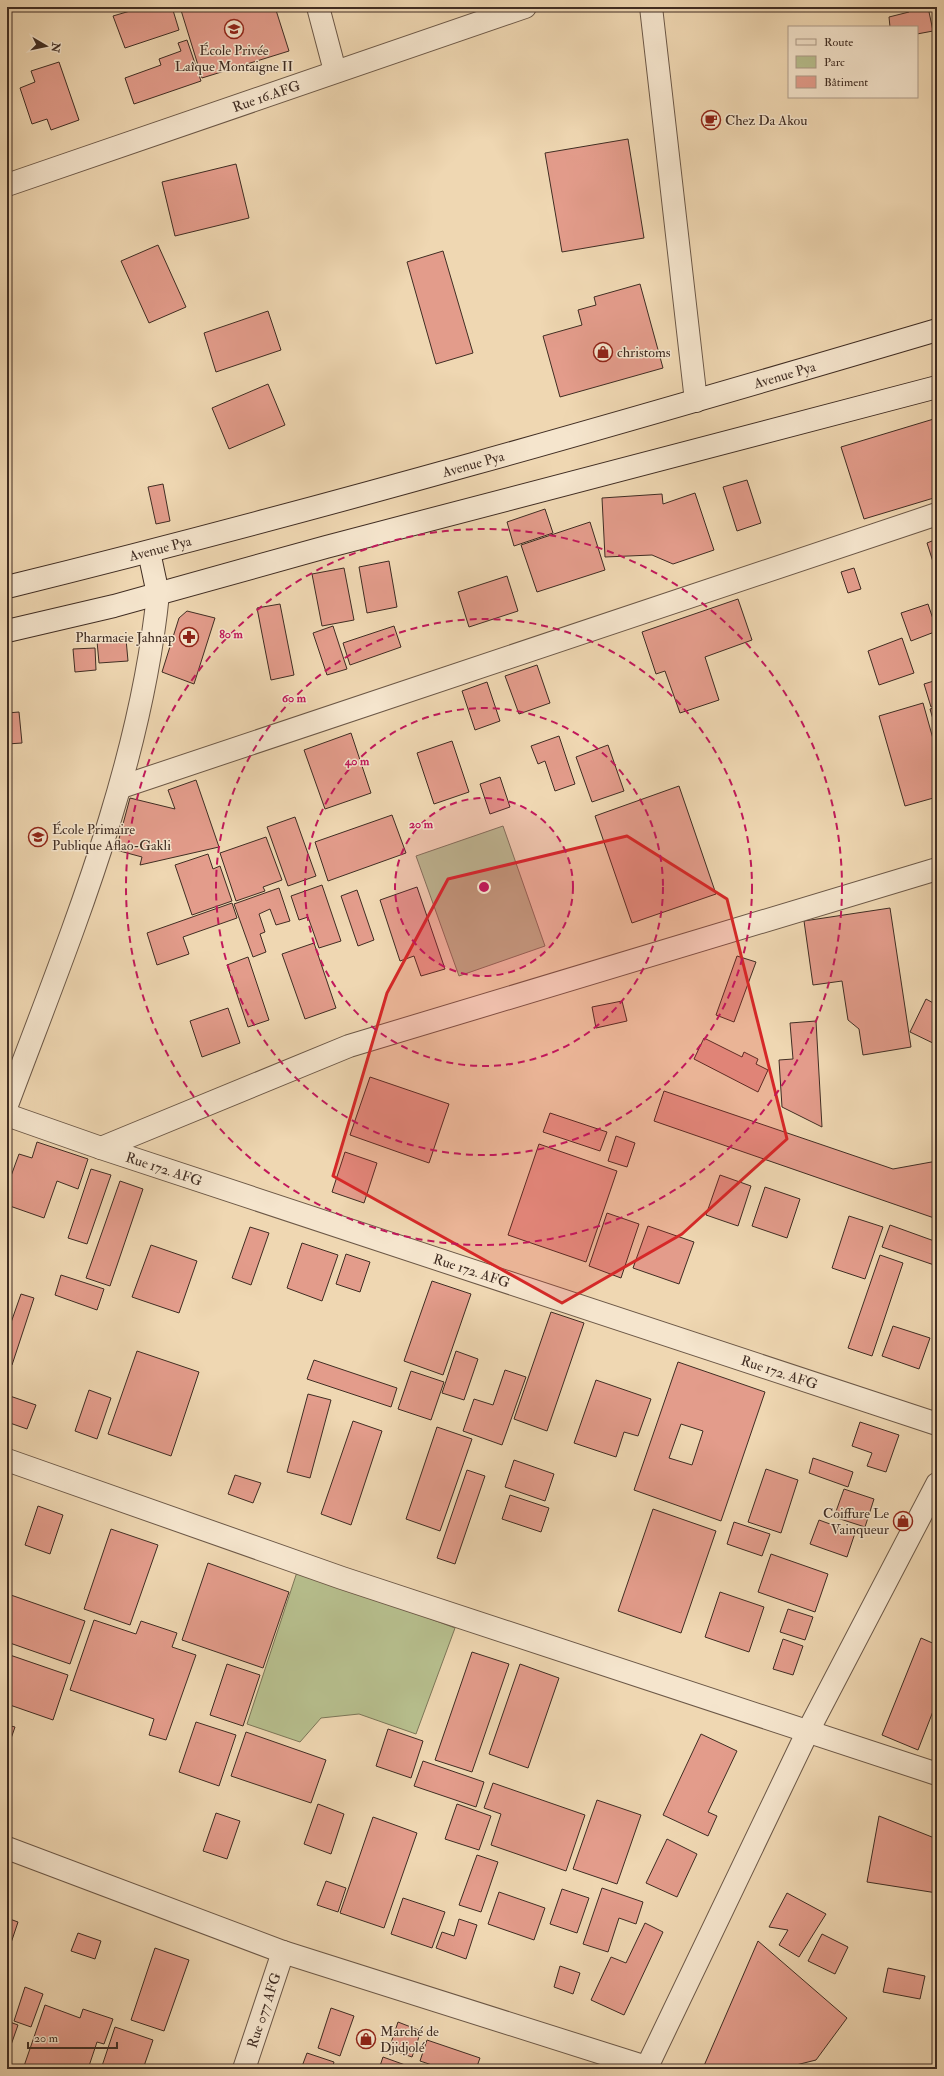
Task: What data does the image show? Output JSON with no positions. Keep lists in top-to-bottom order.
{
  "streets": {
    "street": [
      "Rue 16.AFG",
      "Avenue Pya",
      "Rue 172. AFG",
      "Rue 077 AFG"
    ]
  },
  "places": {
    "school or university": ["École Privée Laîque Montaigne II", "École Primaire Publique Aflao-Gakli"],
    "cafe": ["Chez Da Akou"],
    "shop": ["christoms", "Coiffure Le Vainqueur", "Marché de Djidjolé"],
    "pharmacy": ["Pharmacie Jahnap"]
  },
  "legend": ["Route", "Parc", "Bâtiment"],
  "scale_bar": "20 m",
  "north": "right",
  "rings": [
    "80 m",
    "60 m",
    "40 m",
    "20 m"
  ]
}
